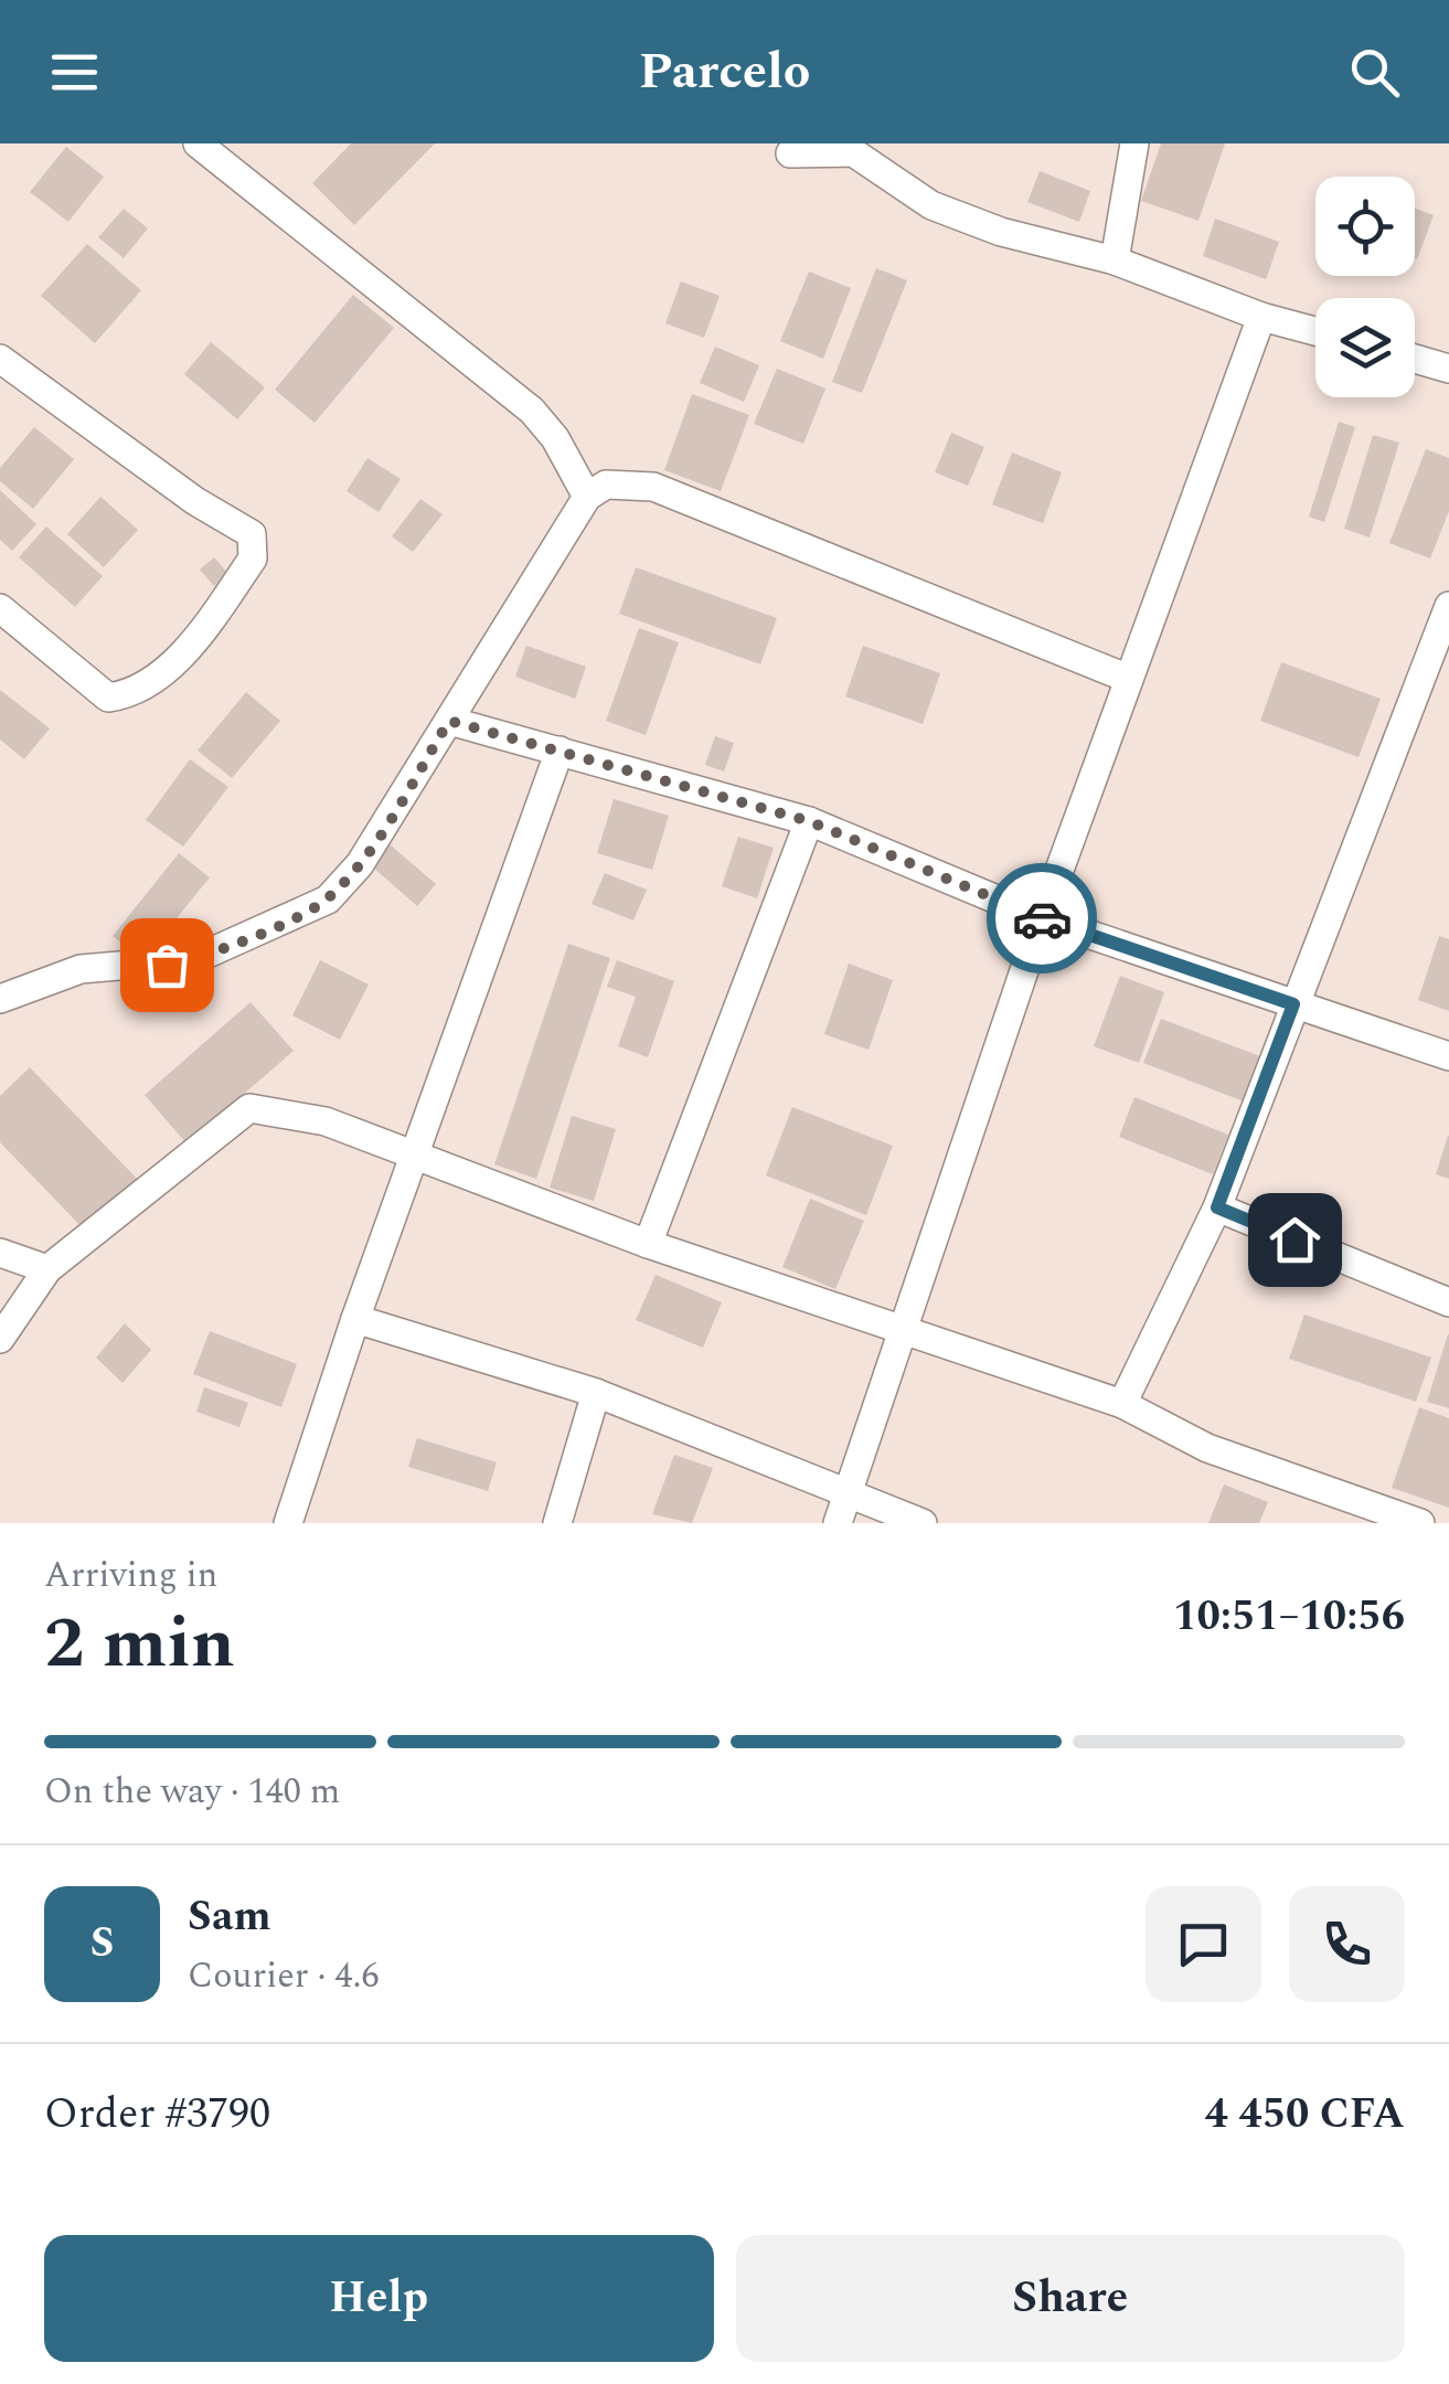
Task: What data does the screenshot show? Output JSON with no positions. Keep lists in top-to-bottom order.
{
  "page": {
    "header": "Parcelo",
    "heading": ["2 min", "Arriving in", "10:51–10:56"],
    "panel": [
      "Sam",
      "Courier · 4.6",
      "Order #3790",
      "4 450 CFA"
    ],
    "bar": "On the way · 140 m",
    "round": "S",
    "buttons": ["Help", "Share"]
  }
}
